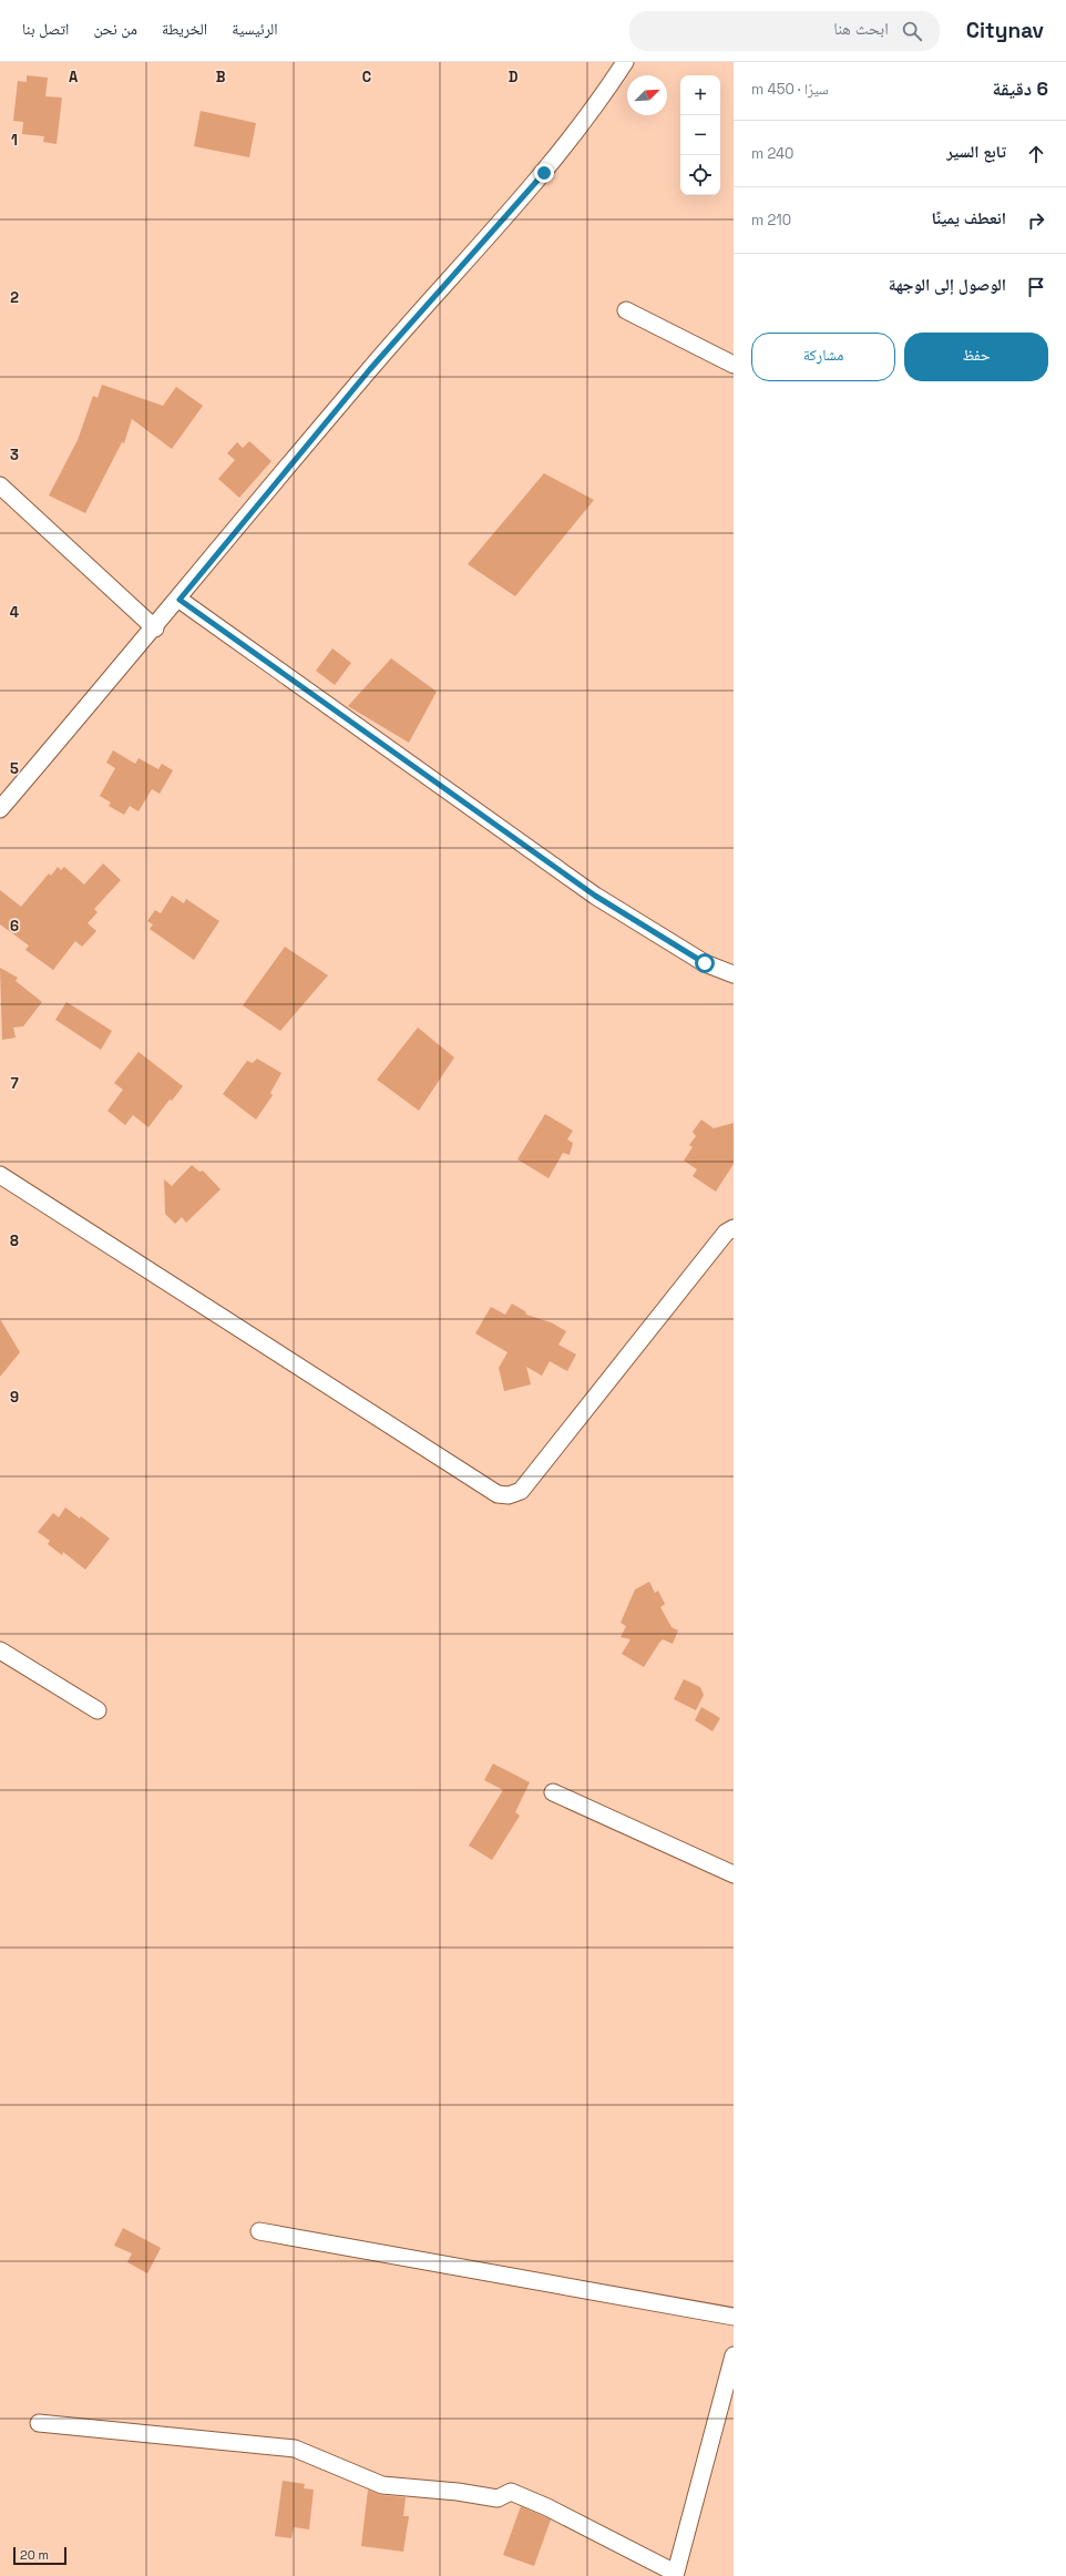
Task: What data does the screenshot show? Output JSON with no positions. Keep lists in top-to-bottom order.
{
  "scale_bar": "20 m",
  "north": "top right",
  "page": {
    "header": "Citynav",
    "search": "ابحث هنا",
    "nav": [
      "الرئيسية",
      "الخريطة",
      "من نحن",
      "اتصل بنا"
    ],
    "heading": ["6 دقيقة", "سيرًا · 450 m"],
    "map_buttons": ["+", "−"],
    "list": [
      ["تابع السير", "240 m"],
      ["انعطف يمينًا", "210 m"],
      "الوصول إلى الوجهة"
    ],
    "buttons": ["حفظ", "مشاركة"],
    "scale": "20 m"
  },
  "grid": {
    "columns": [
      "A",
      "B",
      "C",
      "D"
    ],
    "rows": [
      "1",
      "2",
      "3",
      "4",
      "5",
      "6",
      "7",
      "8",
      "9"
    ]
  }
}
